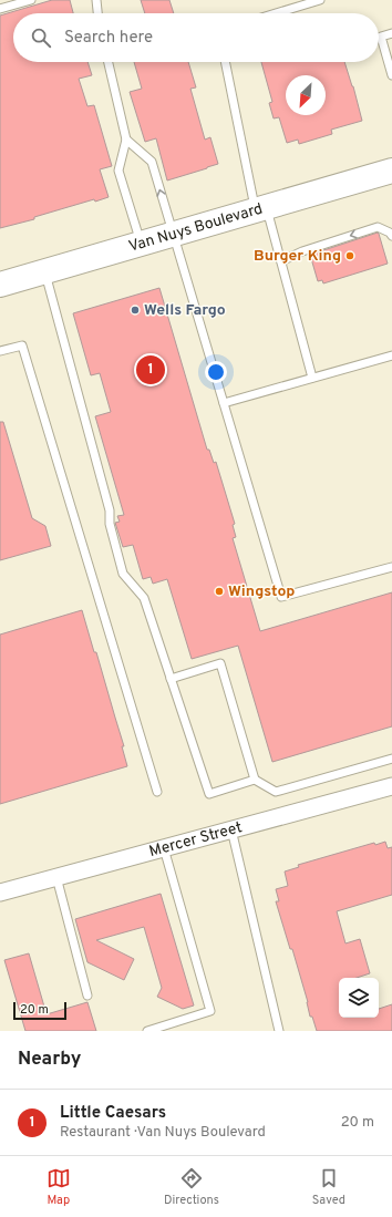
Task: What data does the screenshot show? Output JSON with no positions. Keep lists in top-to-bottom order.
{
  "streets": {
    "main road": ["Van Nuys Boulevard"],
    "street": ["Mercer Street"]
  },
  "places": ["Burger King", "Wells Fargo", "Wingstop"],
  "scale_bar": "20 m",
  "north": "bottom left",
  "page": {
    "search": "Search here",
    "pins": "1",
    "scale": "20 m",
    "heading": "Nearby",
    "list": [
      {
        "mark": "1",
        "name": "Little Caesars",
        "note": "Restaurant · Van Nuys Boulevard",
        "value": "20 m"
      }
    ],
    "nav": ["Map", "Directions", "Saved"]
  }
}
